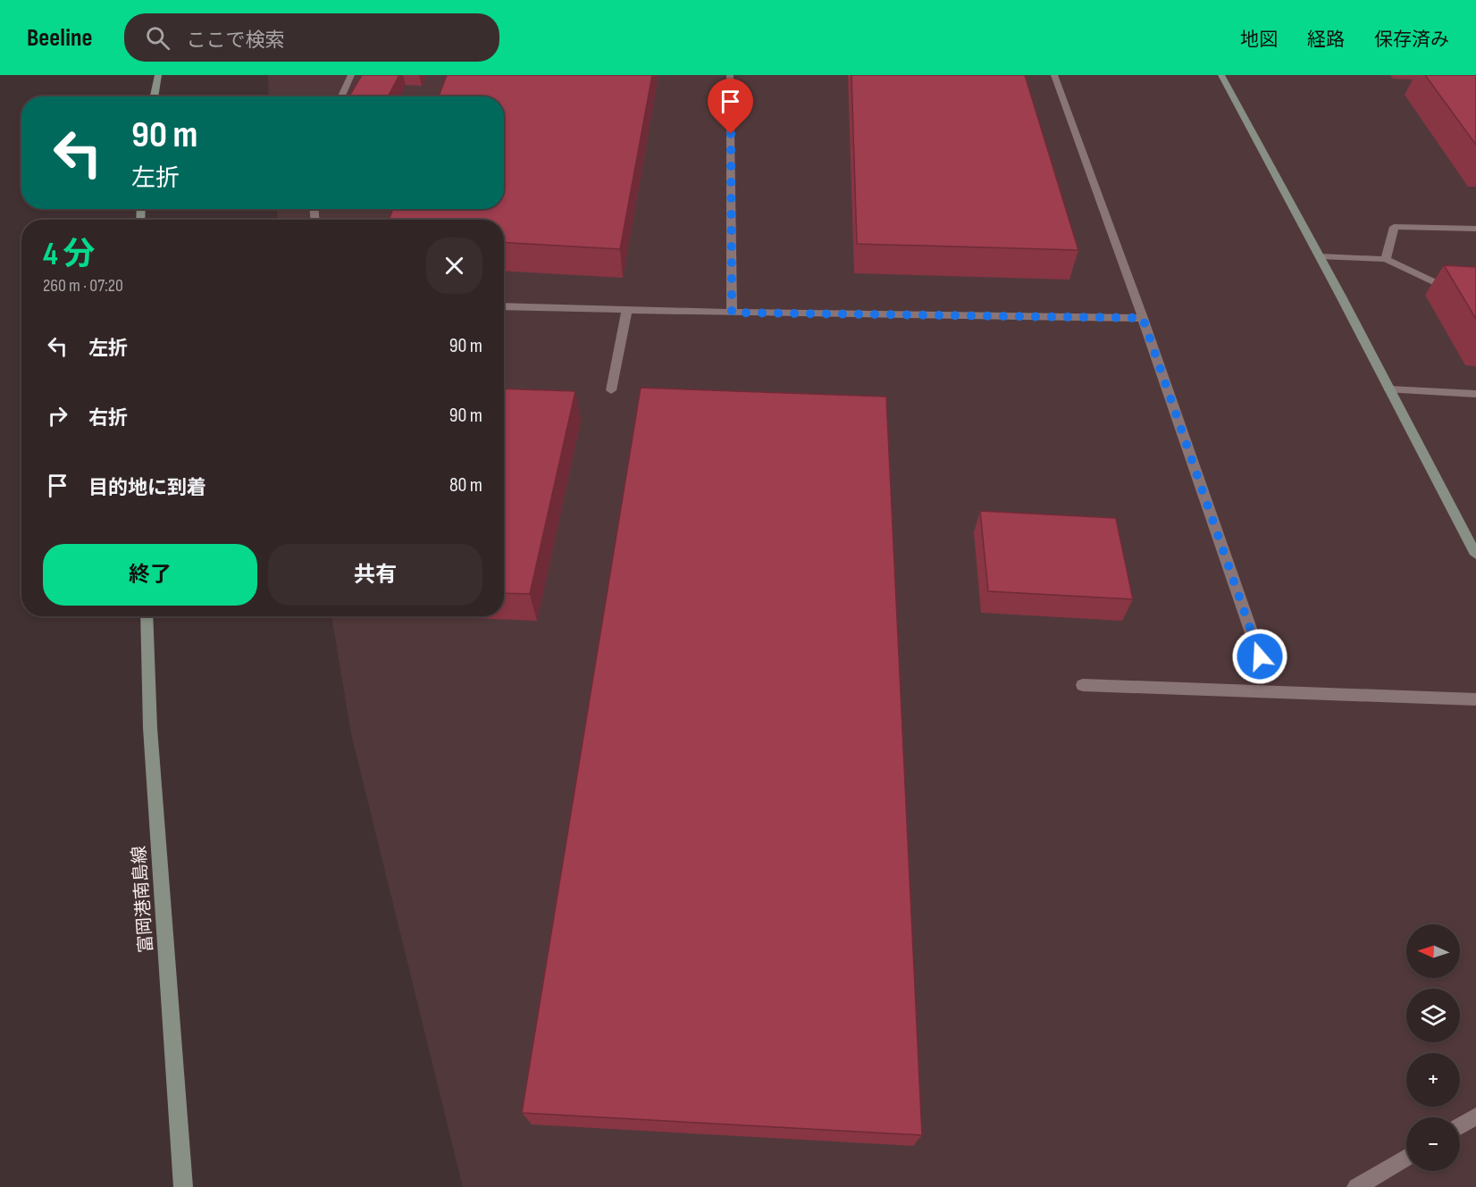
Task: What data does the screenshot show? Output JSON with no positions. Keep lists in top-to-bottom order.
{
  "streets": {
    "street": ["富岡港南島線"]
  },
  "north": "left",
  "page": {
    "header": "Beeline",
    "search": "ここで検索",
    "nav": ["地図", "経路", "保存済み"],
    "turn": ["90 m", "左折"],
    "heading": ["4 分", "260 m · 07:20"],
    "list": [
      {
        "name": "左折",
        "value": "90 m"
      },
      {
        "name": "右折",
        "value": "90 m"
      },
      {
        "name": "目的地に到着",
        "value": "80 m"
      }
    ],
    "buttons": ["終了", "共有"],
    "map_buttons": ["+", "−"]
  }
}
